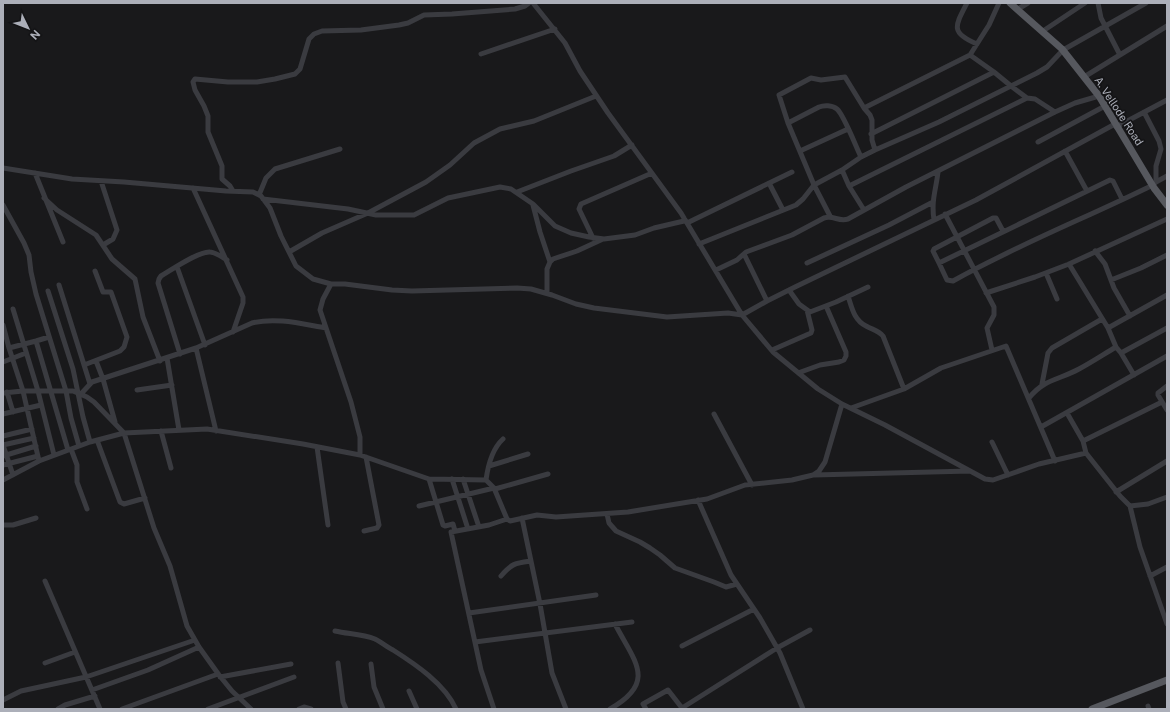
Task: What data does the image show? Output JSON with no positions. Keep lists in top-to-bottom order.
{
  "streets": {
    "main road": ["A. Vellode Road"]
  },
  "north": "bottom right"
}
